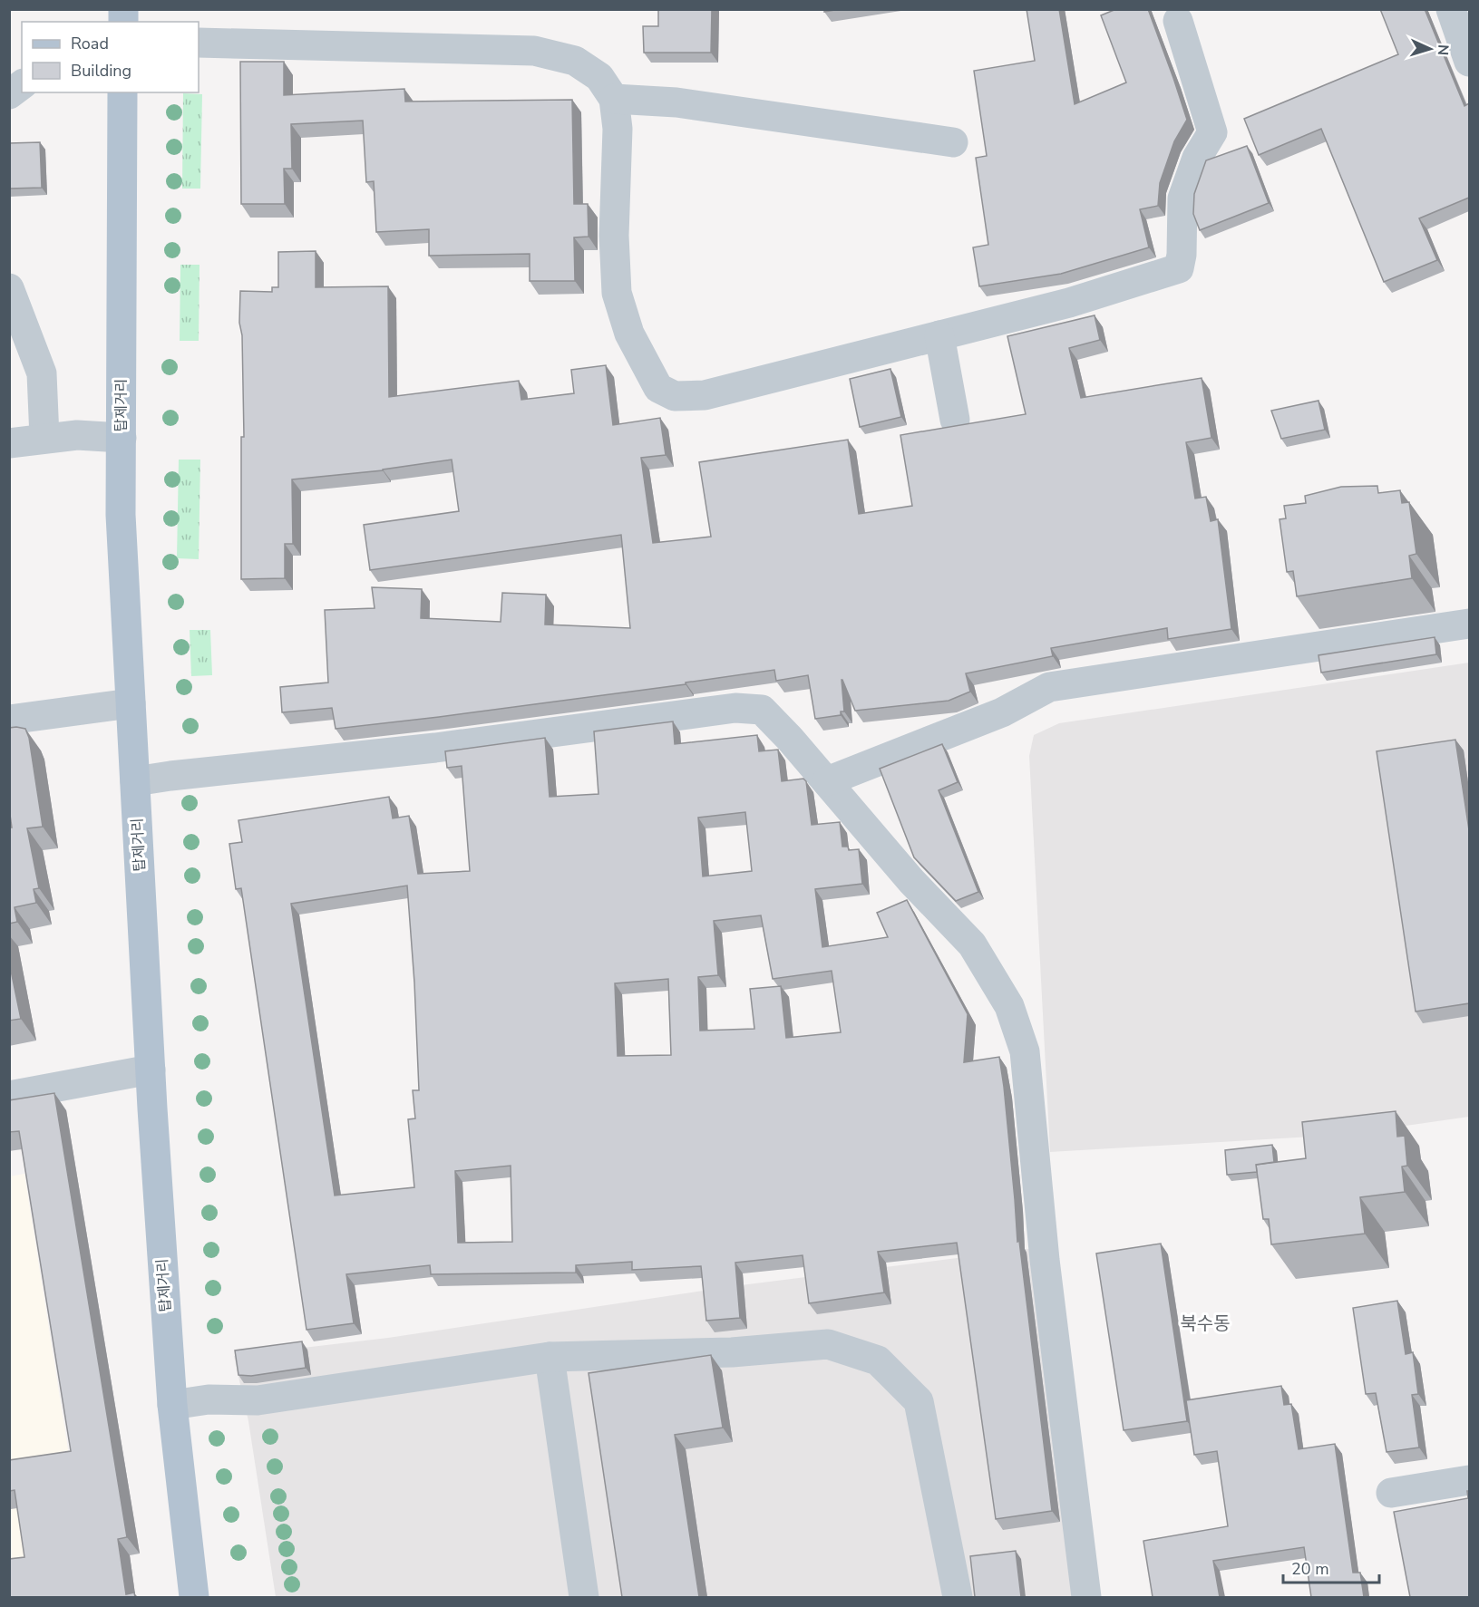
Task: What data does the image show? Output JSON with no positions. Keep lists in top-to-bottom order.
{
  "streets": {
    "main road": ["탑제거리"]
  },
  "districts": ["북수동"],
  "legend": ["Road", "Building"],
  "scale_bar": "20 m",
  "north": "right"
}
